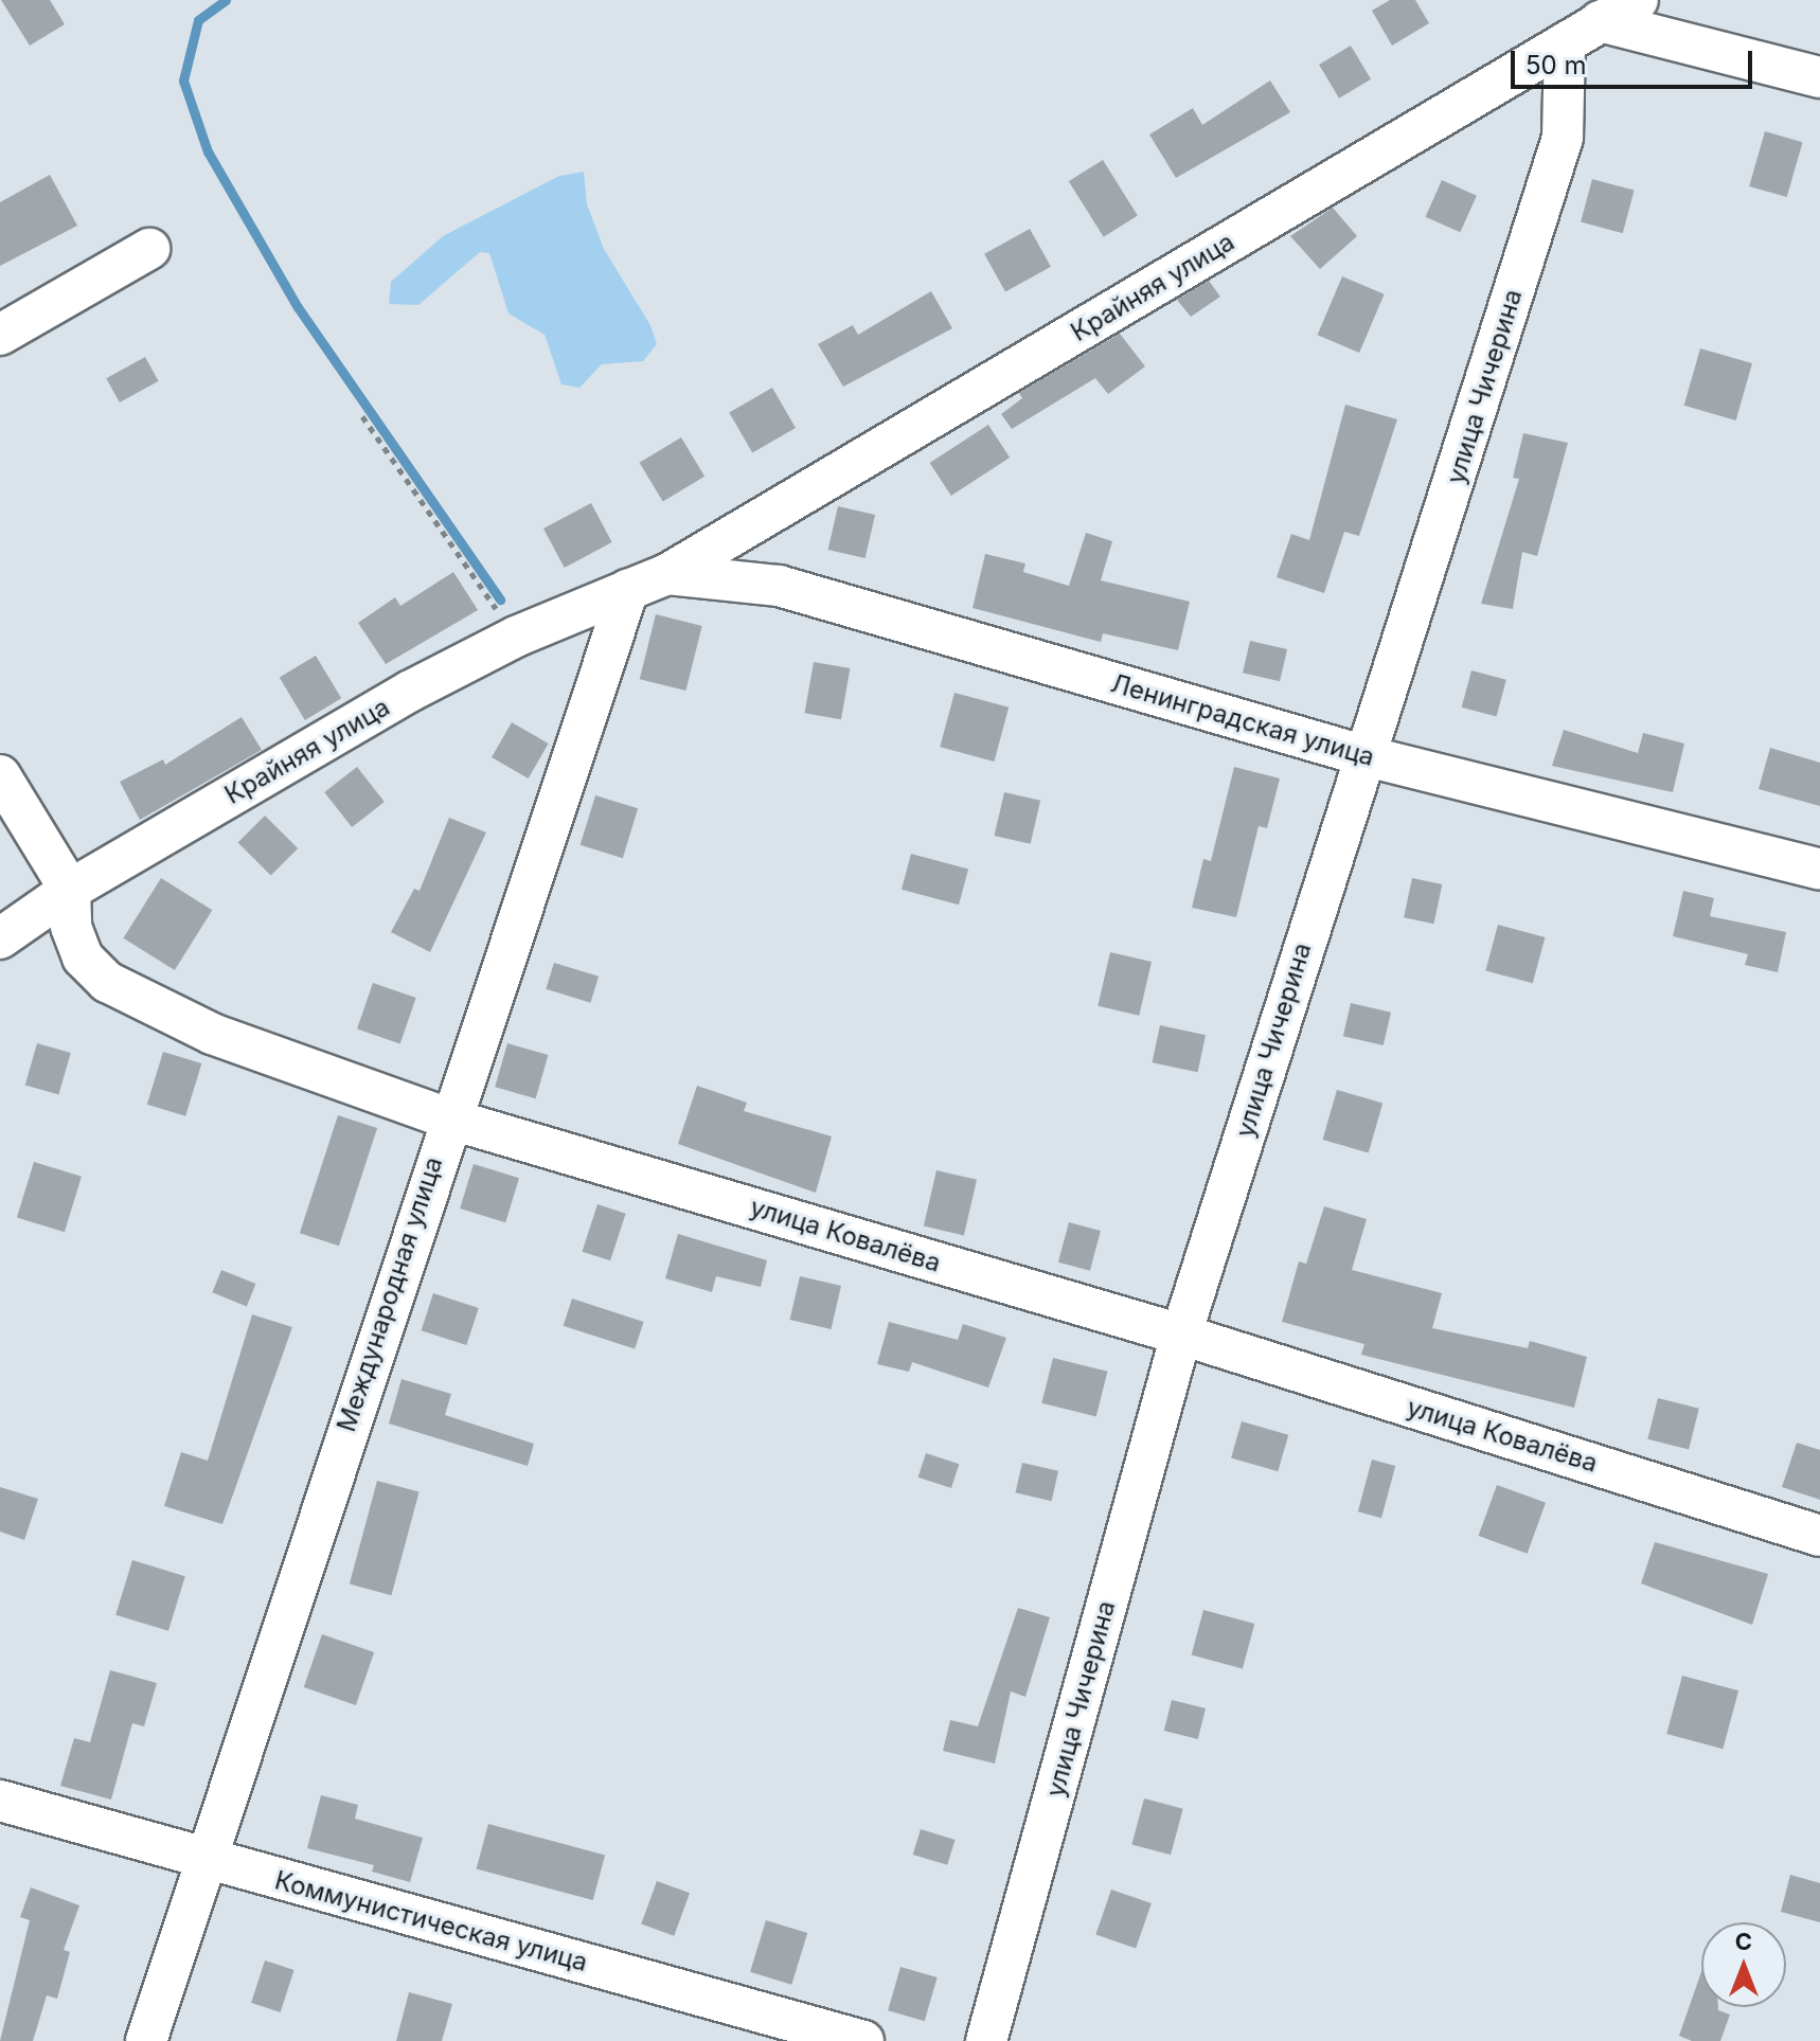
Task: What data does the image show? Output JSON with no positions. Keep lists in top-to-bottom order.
{
  "streets": {
    "street": [
      "Крайняя улица",
      "улица Чичерина",
      "Ленинградская улица",
      "улица Ковалёва",
      "Международная улица",
      "Коммунистическая улица"
    ]
  },
  "crossings": [
    ["Крайняя улица", "улица Чичерина"],
    ["Крайняя улица", "Ленинградская улица"],
    ["Крайняя улица", "улица Ковалёва"],
    ["Крайняя улица", "Международная улица"],
    ["улица Чичерина", "Ленинградская улица"],
    ["улица Чичерина", "улица Ковалёва"],
    ["улица Ковалёва", "Международная улица"],
    ["Международная улица", "Коммунистическая улица"]
  ],
  "scale_bar": "50 m",
  "north": "top"
}
